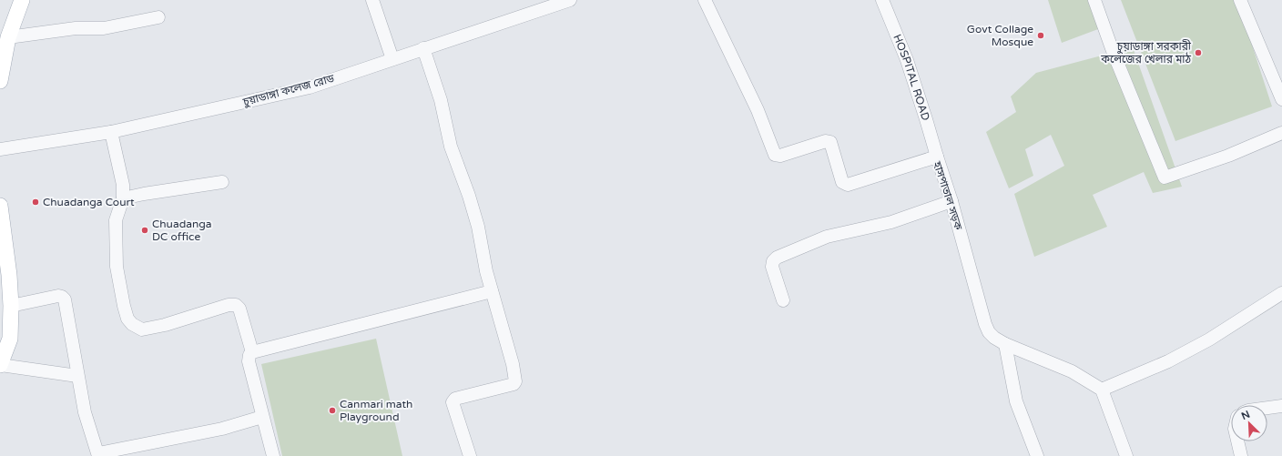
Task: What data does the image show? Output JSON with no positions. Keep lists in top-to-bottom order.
{
  "streets": {
    "street": ["HOSPITAL ROAD", "চুয়াডাঙ্গা কলেজ রোড", "হাসপাতাল সড়ক"]
  },
  "crossings": [
    ["HOSPITAL ROAD", "হাসপাতাল সড়ক"]
  ],
  "places": [
    "Govt Collage Mosque",
    "চুয়াডাঙ্গা সরকারী কলেজের খেলার মাঠ",
    "Chuadanga Court",
    "Chuadanga DC office",
    "Canmari math Playground"
  ],
  "north": "top left"
}
